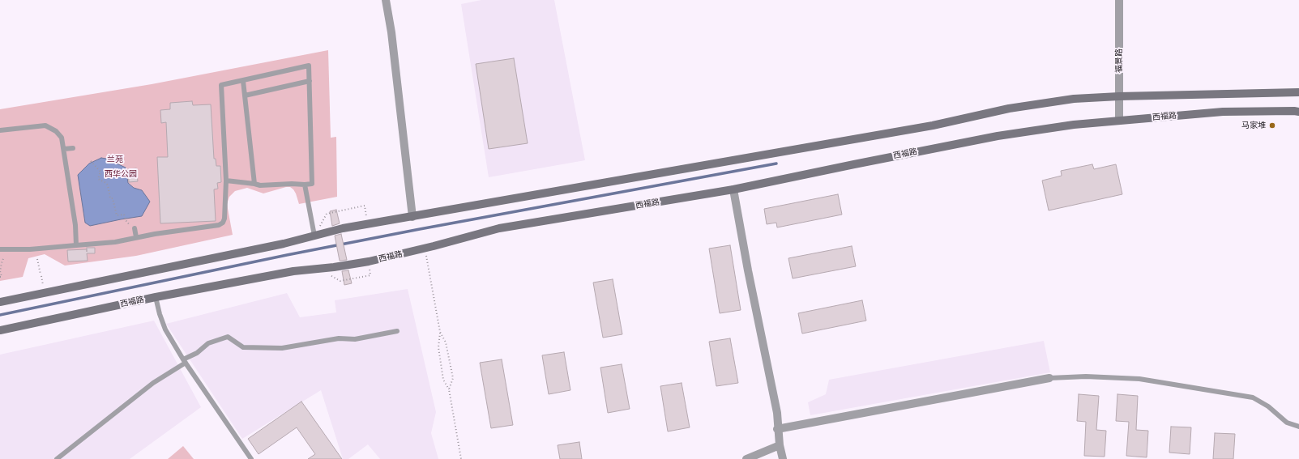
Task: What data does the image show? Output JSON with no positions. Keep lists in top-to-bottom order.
{
  "streets": {
    "main road": ["西福路"],
    "street": ["福景路"]
  },
  "crossings": [
    ["福景路", "西福路"]
  ],
  "parks": ["兰苑", "西华公园"],
  "places": ["马家堆"]
}
